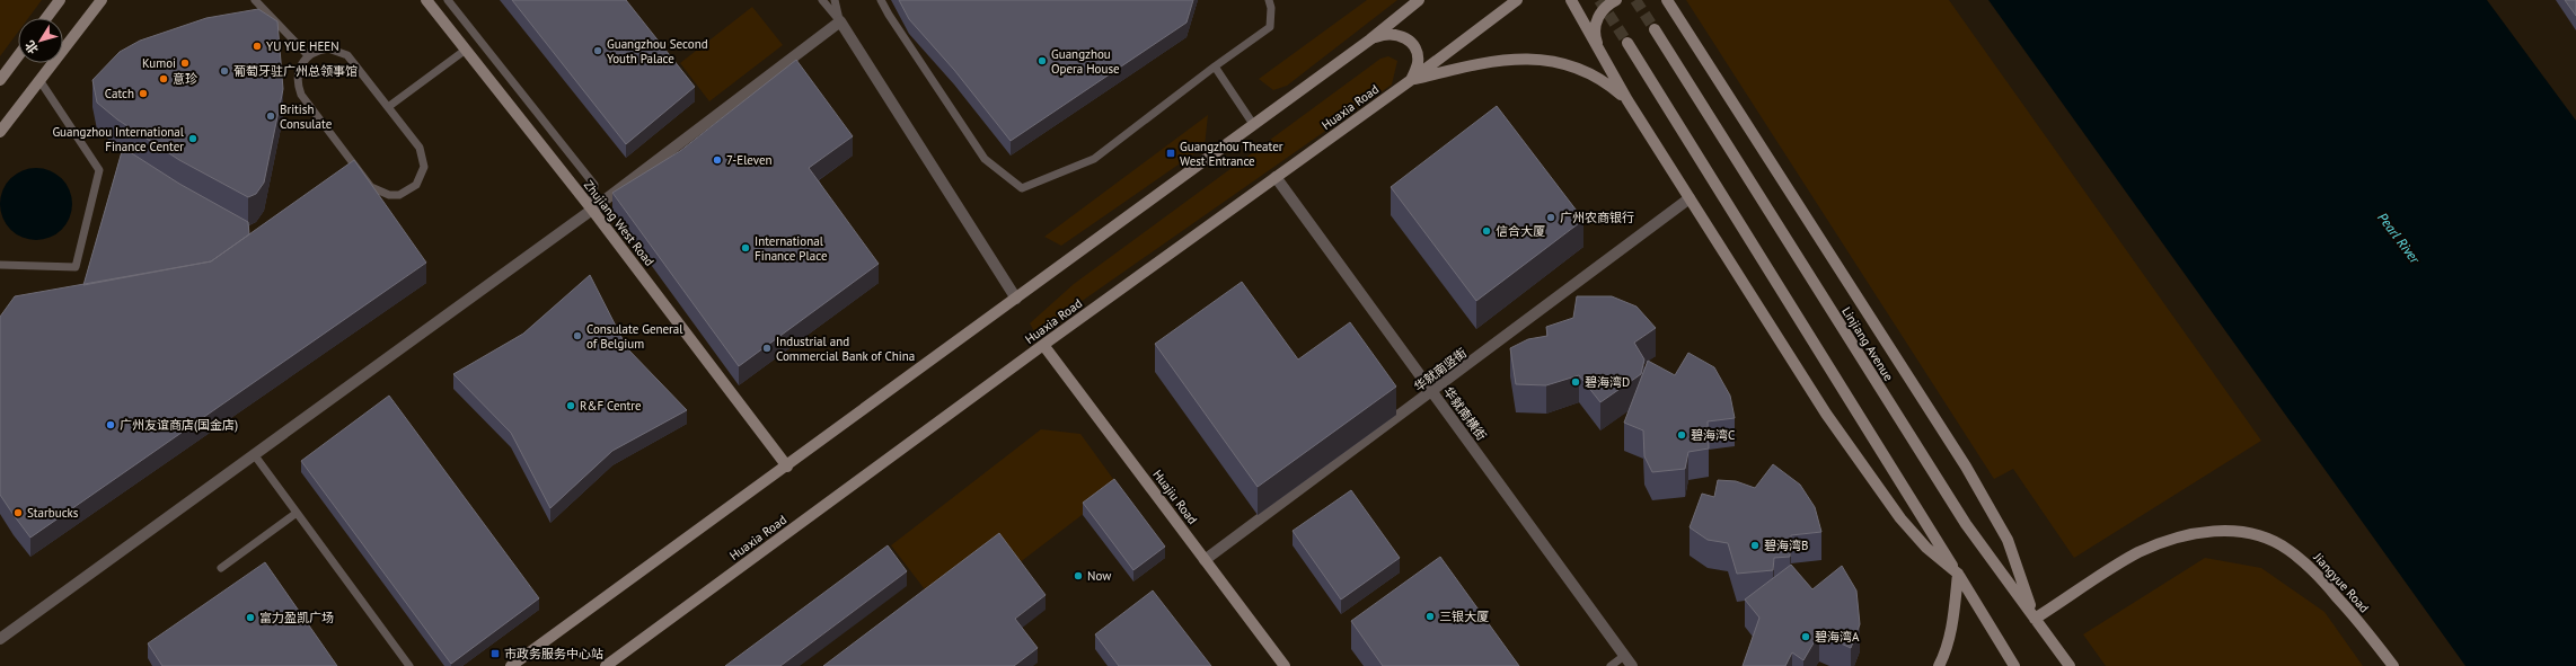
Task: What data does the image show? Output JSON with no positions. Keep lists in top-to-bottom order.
{
  "streets": {
    "main road": [
      "Huaxia Road",
      "Zhujiang West Road",
      "Linjiang Avenue",
      "Huajiu Road",
      "Jiangyue Road"
    ],
    "street": ["华就南竖街", "华就南横街"]
  },
  "crossings": [
    ["Huaxia Road", "华就南横街"],
    ["Huaxia Road", "Huajiu Road"],
    ["Linjiang Avenue", "Jiangyue Road"],
    ["华就南竖街", "华就南横街"],
    ["华就南竖街", "Huajiu Road"]
  ],
  "water": ["Pearl River"],
  "places": {
    "other": [
      "YU YUE HEEN",
      "Guangzhou Second Youth Palace",
      "Guangzhou Opera House",
      "Kumoi",
      "葡萄牙驻广州总领事馆",
      "意珍",
      "Catch",
      "British Consulate",
      "Guangzhou International Finance Center",
      "7-Eleven",
      "广州农商银行",
      "信合大厦",
      "International Finance Place",
      "Consulate General of Belgium",
      "Industrial and Commercial Bank of China",
      "碧海湾D",
      "R&F Centre",
      "广州友谊商店(国金店)",
      "碧海湾C",
      "Starbucks",
      "碧海湾B",
      "Now",
      "三银大厦",
      "富力盈凯广场",
      "碧海湾A"
    ],
    "transit": ["Guangzhou Theater West Entrance", "市政务服务中心站"]
  },
  "north": "bottom left"
}
